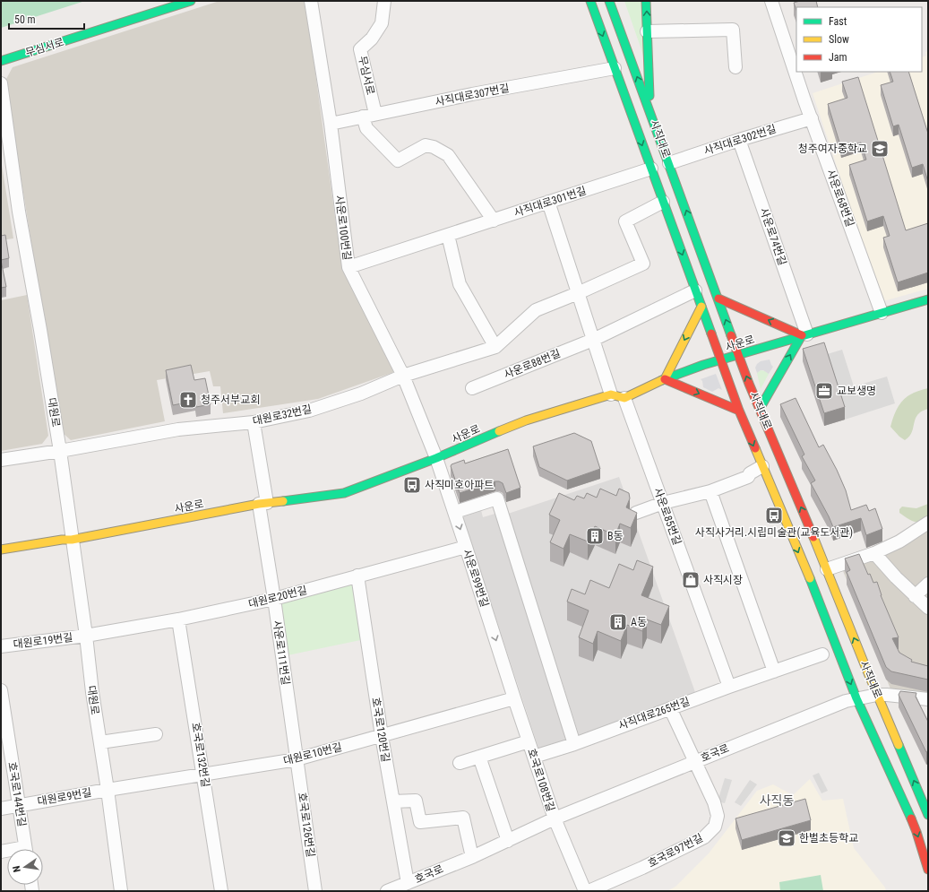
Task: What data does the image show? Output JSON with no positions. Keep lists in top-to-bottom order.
{
  "streets": {
    "main road": ["무심서로", "사직대로", "사운로"],
    "street": [
      "사직대로307번길",
      "사직대로302번길",
      "사운로68번길",
      "사직대로301번길",
      "사운로100번길",
      "사운로74번길",
      "사운로88번길",
      "대원로",
      "대원로32번길",
      "사운로85번길",
      "사운로99번길",
      "대원로20번길",
      "대원로19번길",
      "사운로111번길",
      "사직대로265번길",
      "호국로120번길",
      "호국로",
      "대원로10번길",
      "호국로132번길",
      "호국로108번길",
      "호국로144번길",
      "대원로9번길",
      "호국로126번길",
      "호국로97번길"
    ]
  },
  "crossings": [
    ["무심서로", "사직대로307번길"],
    ["사직대로307번길", "사직대로"],
    ["사직대로307번길", "사운로100번길"],
    ["사직대로", "사직대로302번길"],
    ["사직대로", "사직대로301번길"],
    ["사직대로", "사운로"],
    ["사직대로", "호국로"],
    ["사직대로302번길", "사운로68번길"],
    ["사직대로302번길", "사운로74번길"],
    ["사운로68번길", "사운로"],
    ["사직대로301번길", "사운로100번길"],
    ["사운로100번길", "사운로"],
    ["사운로100번길", "대원로32번길"],
    ["사운로100번길", "사운로99번길"],
    ["사운로74번길", "사운로"],
    ["사운로", "대원로"],
    ["사운로", "사운로85번길"],
    ["사운로", "사운로99번길"],
    ["사운로", "사운로111번길"],
    ["대원로", "대원로32번길"],
    ["대원로", "대원로20번길"],
    ["대원로", "대원로19번길"],
    ["대원로", "대원로10번길"],
    ["대원로", "대원로9번길"],
    ["대원로32번길", "사운로111번길"],
    ["사운로85번길", "사직대로265번길"],
    ["사운로99번길", "대원로20번길"],
    ["사운로99번길", "대원로10번길"],
    ["사운로99번길", "호국로108번길"],
    ["대원로20번길", "대원로19번길"],
    ["대원로20번길", "사운로111번길"],
    ["대원로20번길", "호국로120번길"],
    ["대원로20번길", "호국로132번길"],
    ["사운로111번길", "대원로10번길"],
    ["사운로111번길", "호국로126번길"],
    ["사직대로265번길", "호국로108번길"],
    ["사직대로265번길", "호국로97번길"],
    ["호국로120번길", "호국로"],
    ["호국로120번길", "대원로10번길"],
    ["호국로", "호국로108번길"],
    ["호국로", "호국로97번길"],
    ["대원로10번길", "호국로132번길"],
    ["대원로10번길", "호국로108번길"],
    ["대원로10번길", "대원로9번길"],
    ["대원로10번길", "호국로126번길"],
    ["호국로144번길", "대원로9번길"]
  ],
  "one_way": ["사운로99번길"],
  "districts": ["사직동"],
  "places": {
    "school or university": ["청주여자중학교", "한벌초등학교"],
    "office": ["교보생명"],
    "church": ["청주서부교회"],
    "bus stop": ["사직미호아파트", "사직사거리.시립미술관(교육도서관)"],
    "building": ["B동", "A동"],
    "shop": ["사직시장"]
  },
  "legend": ["Fast", "Slow", "Jam"],
  "scale_bar": "50 m",
  "north": "left"
}
